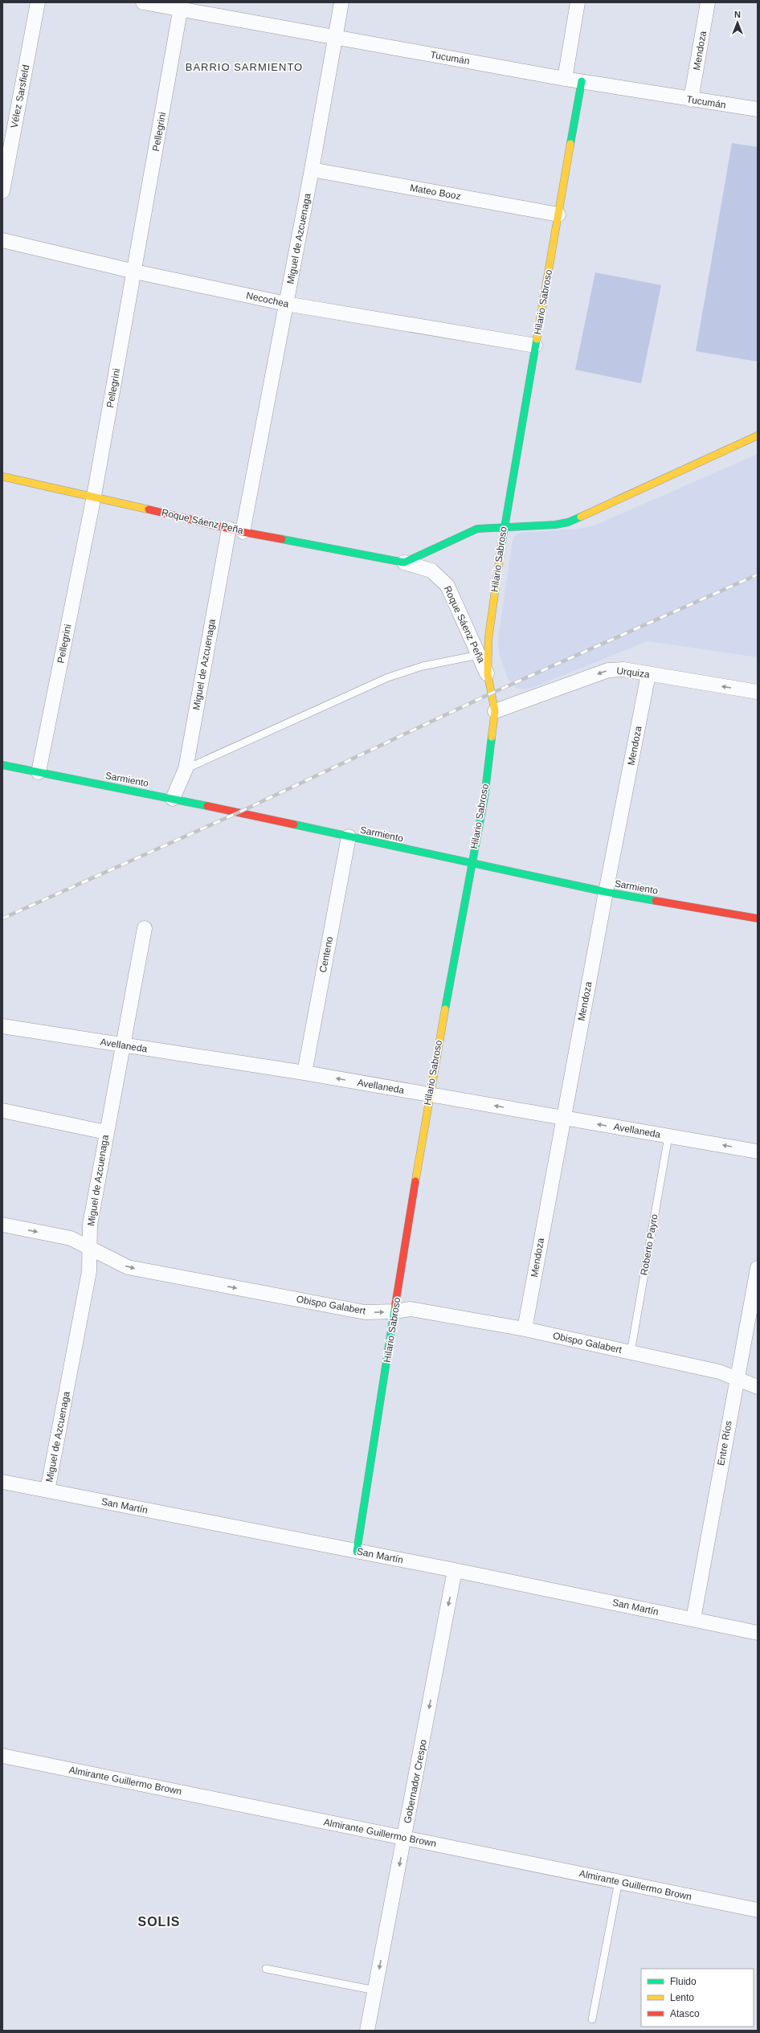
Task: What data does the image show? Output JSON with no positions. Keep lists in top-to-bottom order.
{
  "streets": {
    "street": [
      "Mendoza",
      "Tucumán",
      "Vélez Sarsfield",
      "Pellegrini",
      "Mateo Booz",
      "Miguel de Azcuenaga",
      "Necochea",
      "Hilario Sabroso",
      "Roque Sáenz Peña",
      "Urquiza",
      "Sarmiento",
      "Centeno",
      "Avellaneda",
      "Obispo Galabert",
      "Entre Ríos",
      "San Martín",
      "Almirante Guillermo Brown",
      "Gobernador Crespo"
    ],
    "lane": ["Roberto Payro"]
  },
  "crossings": [
    ["Mendoza", "Tucumán"],
    ["Mendoza", "Urquiza"],
    ["Mendoza", "Sarmiento"],
    ["Mendoza", "Avellaneda"],
    ["Mendoza", "Obispo Galabert"],
    ["Tucumán", "Pellegrini"],
    ["Tucumán", "Miguel de Azcuenaga"],
    ["Tucumán", "Hilario Sabroso"],
    ["Pellegrini", "Necochea"],
    ["Pellegrini", "Roque Sáenz Peña"],
    ["Pellegrini", "Sarmiento"],
    ["Mateo Booz", "Miguel de Azcuenaga"],
    ["Mateo Booz", "Hilario Sabroso"],
    ["Miguel de Azcuenaga", "Necochea"],
    ["Miguel de Azcuenaga", "Roque Sáenz Peña"],
    ["Miguel de Azcuenaga", "Sarmiento"],
    ["Miguel de Azcuenaga", "Avellaneda"],
    ["Miguel de Azcuenaga", "Obispo Galabert"],
    ["Miguel de Azcuenaga", "San Martín"],
    ["Necochea", "Hilario Sabroso"],
    ["Hilario Sabroso", "Roque Sáenz Peña"],
    ["Hilario Sabroso", "Urquiza"],
    ["Hilario Sabroso", "Sarmiento"],
    ["Hilario Sabroso", "Avellaneda"],
    ["Hilario Sabroso", "Obispo Galabert"],
    ["Hilario Sabroso", "San Martín"],
    ["Sarmiento", "Centeno"],
    ["Centeno", "Avellaneda"],
    ["Avellaneda", "Roberto Payro"],
    ["Roberto Payro", "Obispo Galabert"],
    ["Obispo Galabert", "Entre Ríos"],
    ["Entre Ríos", "San Martín"],
    ["San Martín", "Gobernador Crespo"],
    ["Almirante Guillermo Brown", "Gobernador Crespo"]
  ],
  "one_way": [
    "Urquiza",
    "Avellaneda",
    "Obispo Galabert",
    "Gobernador Crespo"
  ],
  "districts": ["BARRIO SARMIENTO", "SOLIS"],
  "legend": ["Fluido", "Lento", "Atasco"],
  "north": "top"
}
